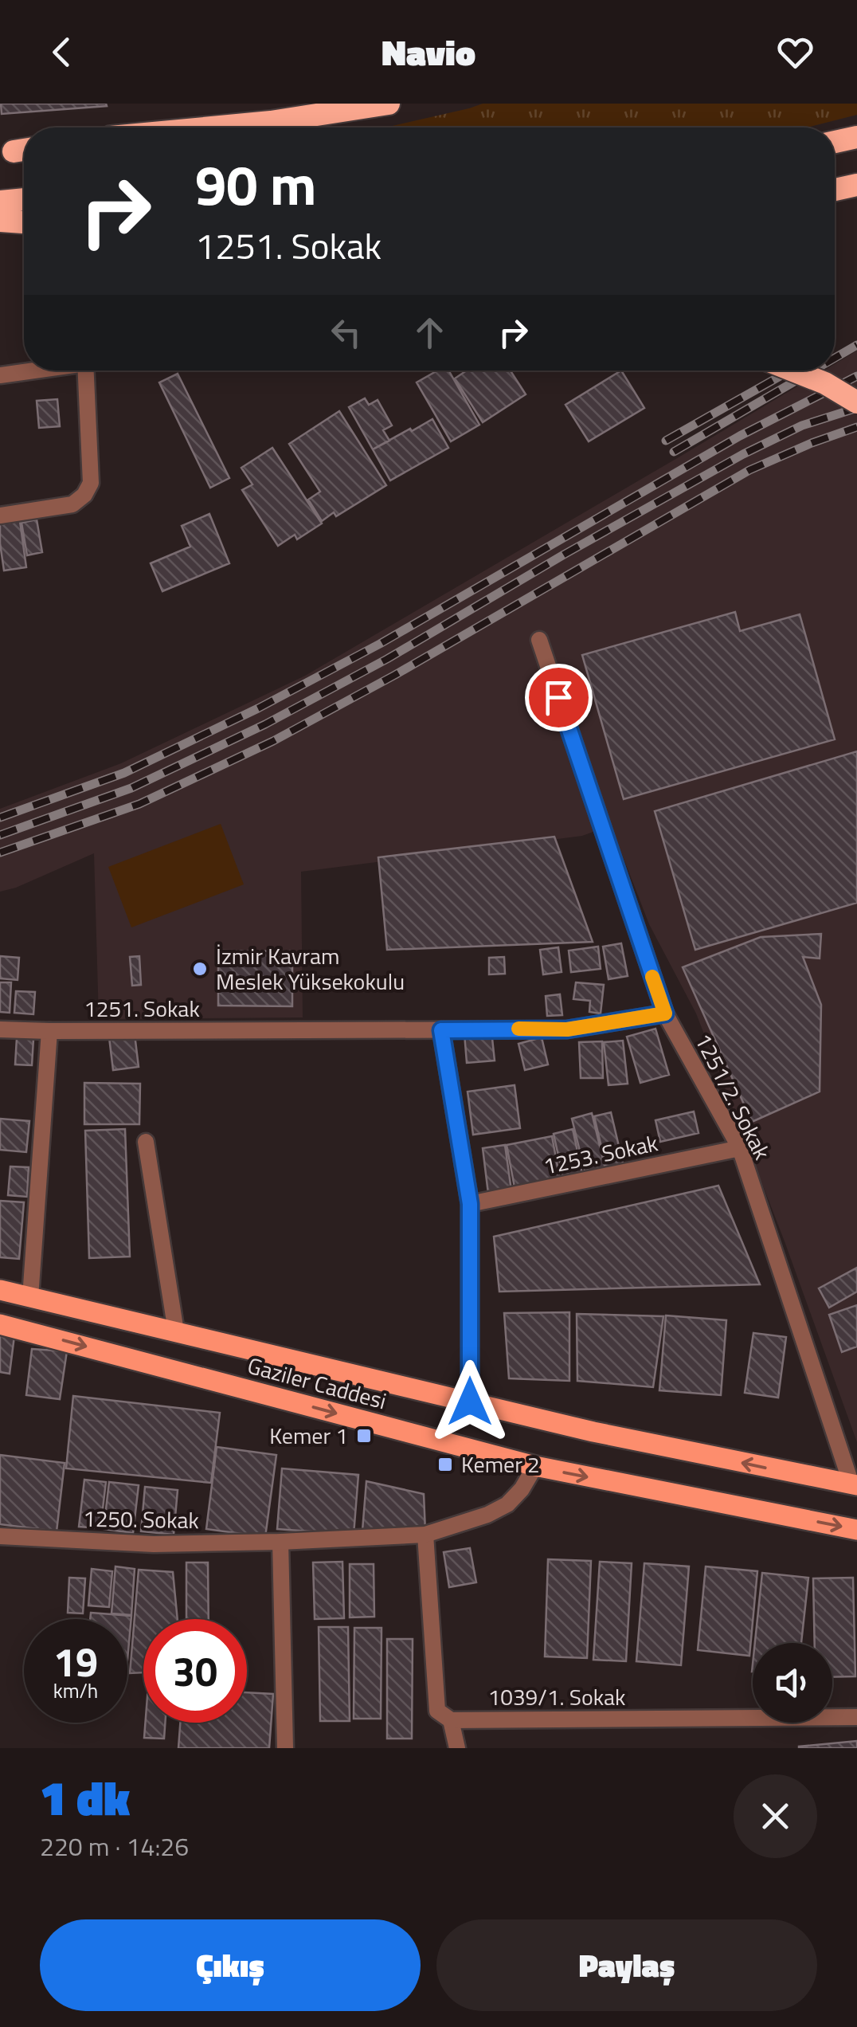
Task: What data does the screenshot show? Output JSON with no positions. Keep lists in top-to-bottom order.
{
  "streets": {
    "main road": ["Gaziler Caddesi"],
    "street": [
      "1251. Sokak",
      "1251/2. Sokak",
      "1253. Sokak",
      "1250. Sokak",
      "1039/1. Sokak"
    ]
  },
  "crossings": [
    ["1251. Sokak", "1251/2. Sokak"],
    ["1251/2. Sokak", "1253. Sokak"],
    ["1251/2. Sokak", "Gaziler Caddesi"],
    ["Gaziler Caddesi", "1250. Sokak"]
  ],
  "places": {
    "other": ["İzmir Kavram Meslek Yüksekokulu"],
    "transit": ["Kemer 1", "Kemer 2"]
  },
  "page": {
    "header": "Navio",
    "turn": ["90 m", "1251. Sokak"],
    "speed": "19 km/h",
    "limit": "30",
    "heading": ["1 dk", "220 m · 14:26"],
    "buttons": ["Çıkış", "Paylaş"]
  }
}
